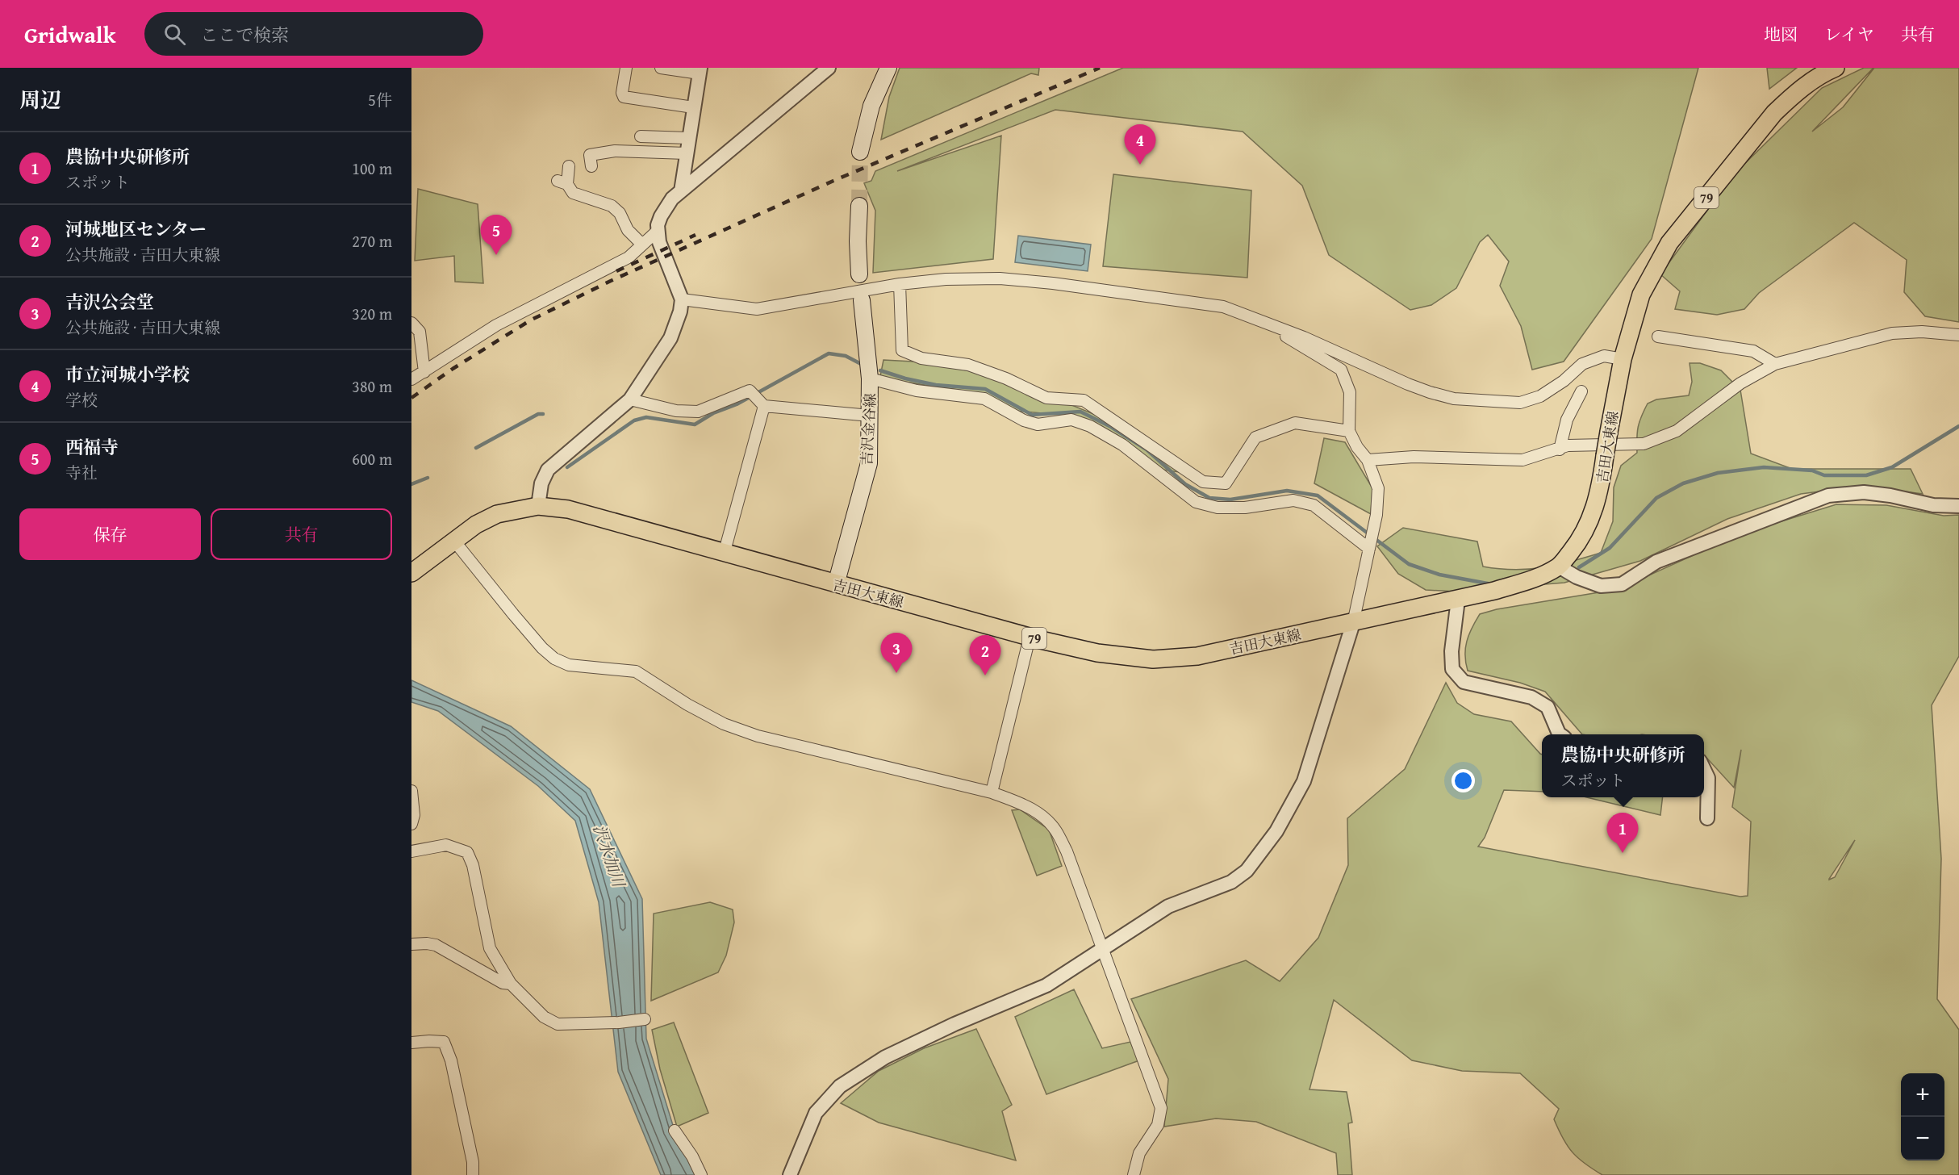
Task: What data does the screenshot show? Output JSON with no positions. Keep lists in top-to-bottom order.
{
  "streets": {
    "main road": ["79", "吉沢金谷線", "吉田大東線"]
  },
  "crossings": [
    ["吉沢金谷線", "吉田大東線"]
  ],
  "water": ["沢水加川"],
  "page": {
    "header": "Gridwalk",
    "search": "ここで検索",
    "nav": ["地図", "レイヤ", "共有"],
    "heading": ["周辺", "5件"],
    "pins": [
      "4",
      "5",
      "3",
      "2",
      "1"
    ],
    "list": [
      {
        "mark": "1",
        "name": "農協中央研修所",
        "note": "スポット",
        "value": "100 m"
      },
      {
        "mark": "2",
        "name": "河城地区センター",
        "note": "公共施設 · 吉田大東線",
        "value": "270 m"
      },
      {
        "mark": "3",
        "name": "吉沢公会堂",
        "note": "公共施設 · 吉田大東線",
        "value": "320 m"
      },
      {
        "mark": "4",
        "name": "市立河城小学校",
        "note": "学校",
        "value": "380 m"
      },
      {
        "mark": "5",
        "name": "西福寺",
        "note": "寺社",
        "value": "600 m"
      }
    ],
    "buttons": ["保存", "共有"],
    "popup": ["農協中央研修所", "スポット"],
    "map_buttons": ["+", "−"]
  }
}
